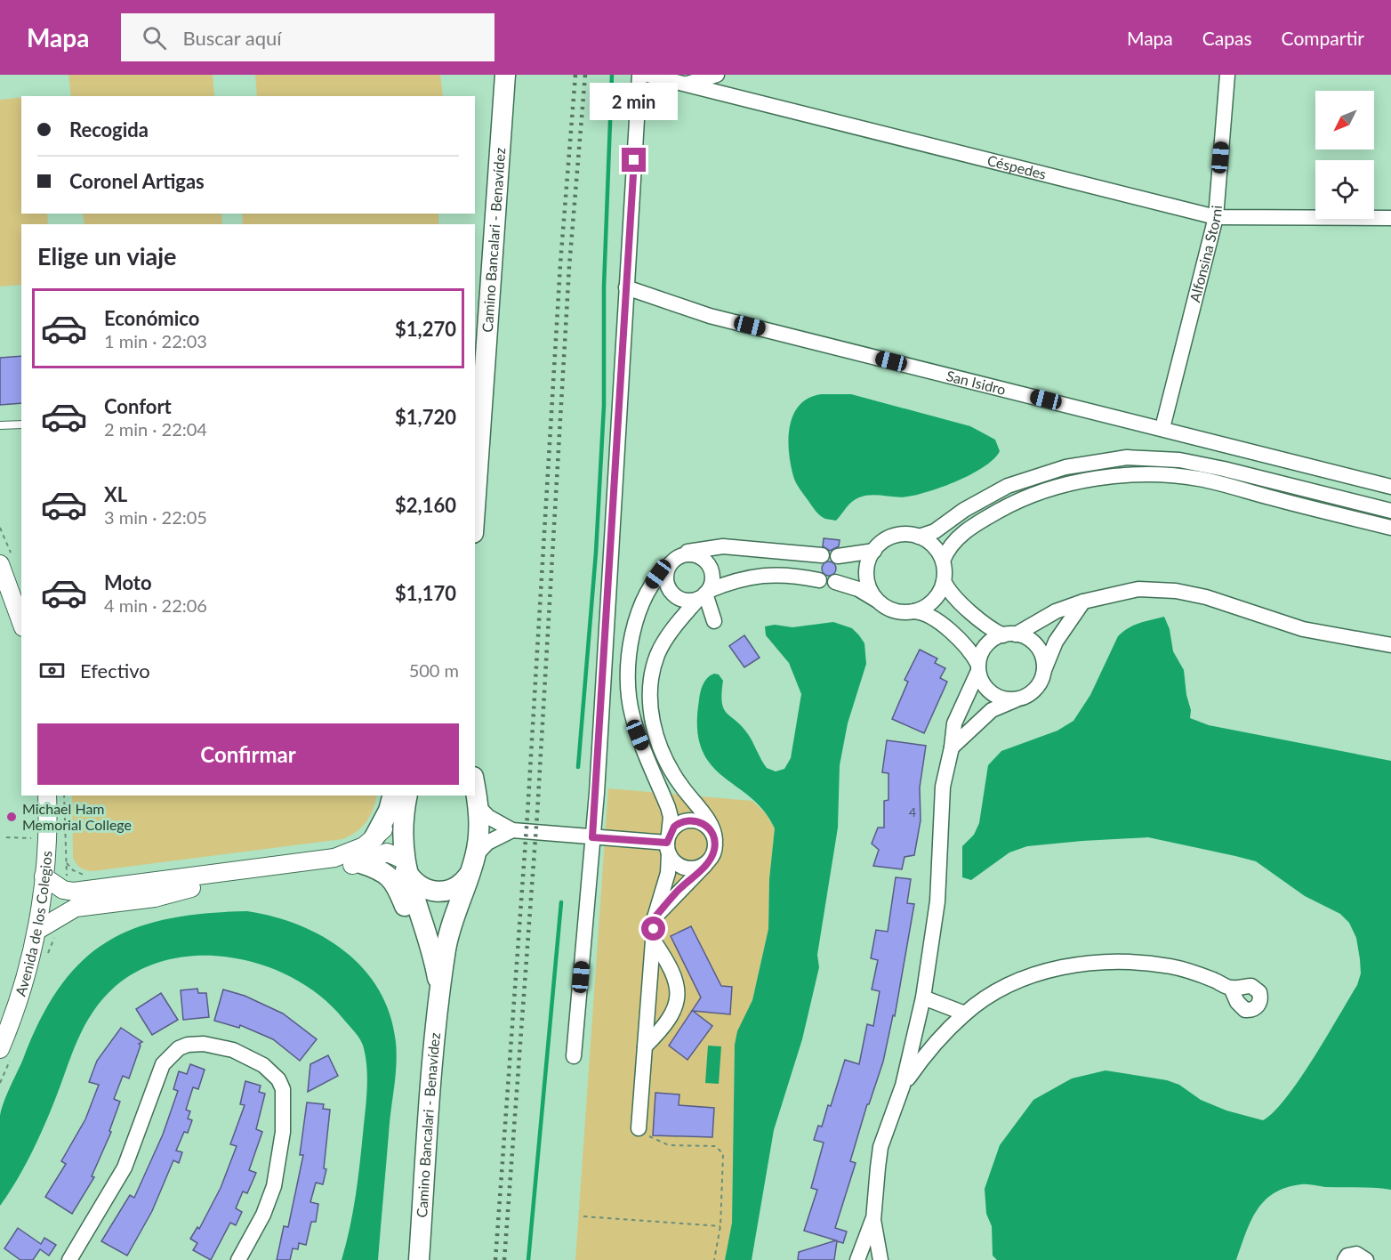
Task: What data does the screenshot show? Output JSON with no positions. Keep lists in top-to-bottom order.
{
  "streets": {
    "main road": ["Camino Bancalari - Benavídez"],
    "street": [
      "Céspedes",
      "Alfonsina Storni",
      "San Isidro",
      "Avenida de los Colegios"
    ]
  },
  "crossings": [
    ["Céspedes", "Alfonsina Storni"],
    ["Alfonsina Storni", "San Isidro"]
  ],
  "places": ["Michael Ham Memorial College"],
  "house_numbers": ["4"],
  "north": "bottom left",
  "page": {
    "header": "Mapa",
    "search": "Buscar aquí",
    "nav": ["Mapa", "Capas", "Compartir"],
    "bubble": "2 min",
    "banner": ["Recogida", "Coronel Artigas"],
    "heading": "Elige un viaje",
    "list": [
      {
        "name": "Económico",
        "note": "1 min · 22:03",
        "value": "$1,270"
      },
      {
        "name": "Confort",
        "note": "2 min · 22:04",
        "value": "$1,720"
      },
      {
        "name": "XL",
        "note": "3 min · 22:05",
        "value": "$2,160"
      },
      {
        "name": "Moto",
        "note": "4 min · 22:06",
        "value": "$1,170"
      }
    ],
    "pay": ["Efectivo", "500 m"],
    "buttons": "Confirmar"
  }
}
